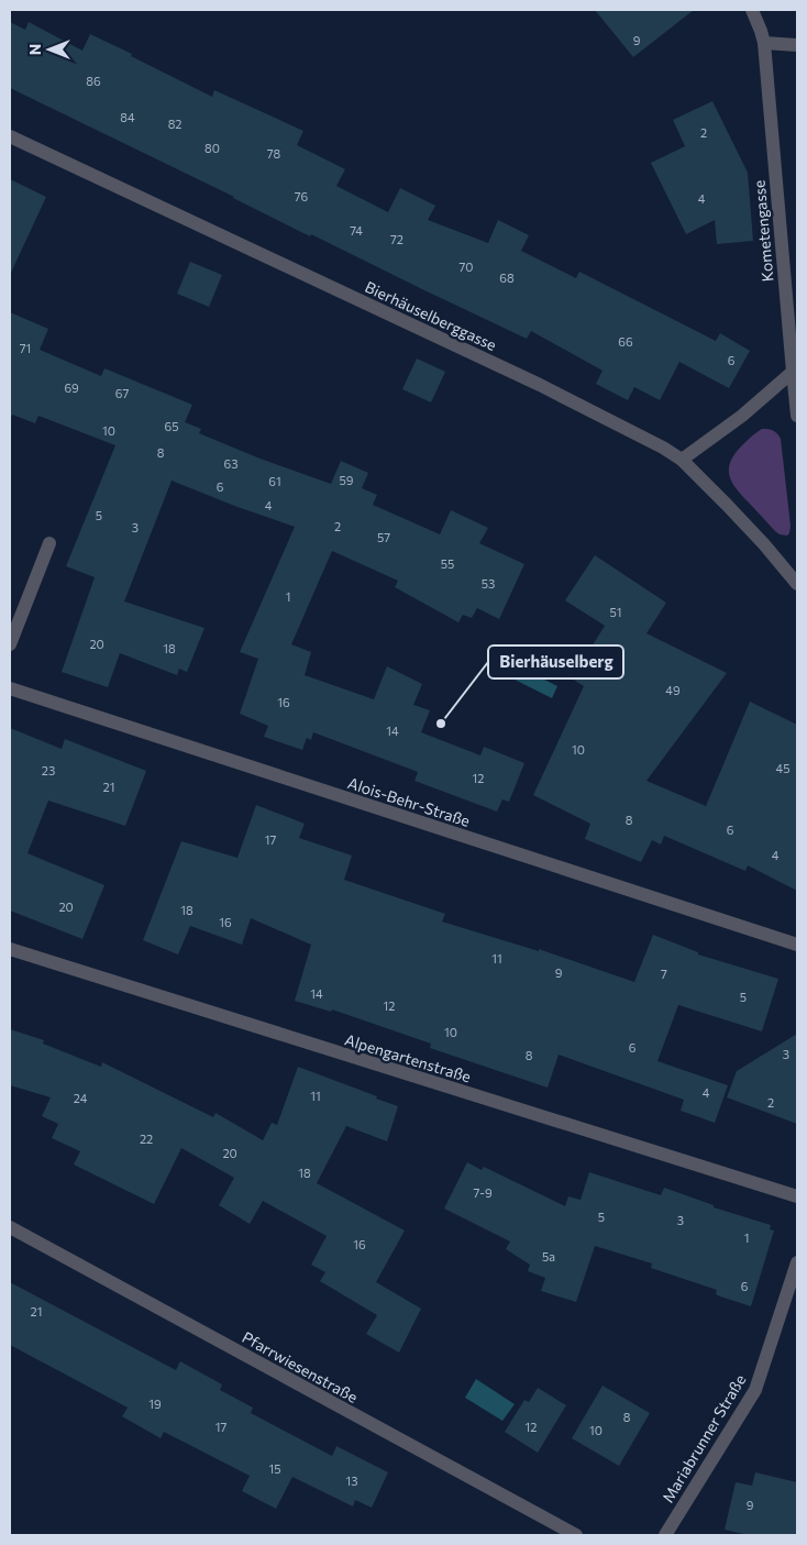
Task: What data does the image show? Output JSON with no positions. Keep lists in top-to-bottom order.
{
  "streets": {
    "street": [
      "Kometengasse",
      "Bierhäuselberggasse",
      "Alois-Behr-Straße",
      "Alpengartenstraße",
      "Pfarrwiesenstraße",
      "Mariabrunner Straße"
    ]
  },
  "places": ["Bierhäuselberg"],
  "house_numbers": [
    "9",
    "86",
    "84",
    "82",
    "2",
    "80",
    "78",
    "76",
    "4",
    "74",
    "72",
    "70",
    "68",
    "66",
    "71",
    "6",
    "69",
    "67",
    "65",
    "10",
    "8",
    "63",
    "59",
    "61",
    "6",
    "4",
    "5",
    "2",
    "3",
    "57",
    "55",
    "53",
    "1",
    "51",
    "20",
    "18",
    "49",
    "16",
    "14",
    "10",
    "45",
    "23",
    "12",
    "21",
    "8",
    "6",
    "17",
    "4",
    "20",
    "18",
    "16",
    "11",
    "9",
    "7",
    "14",
    "5",
    "12",
    "10",
    "6",
    "3",
    "8",
    "4",
    "11",
    "24",
    "2",
    "22",
    "20",
    "18",
    "7-9",
    "5",
    "3",
    "1",
    "16",
    "5a",
    "6",
    "21",
    "19",
    "8",
    "17",
    "12",
    "10",
    "15",
    "13",
    "9"
  ],
  "north": "left"
}
